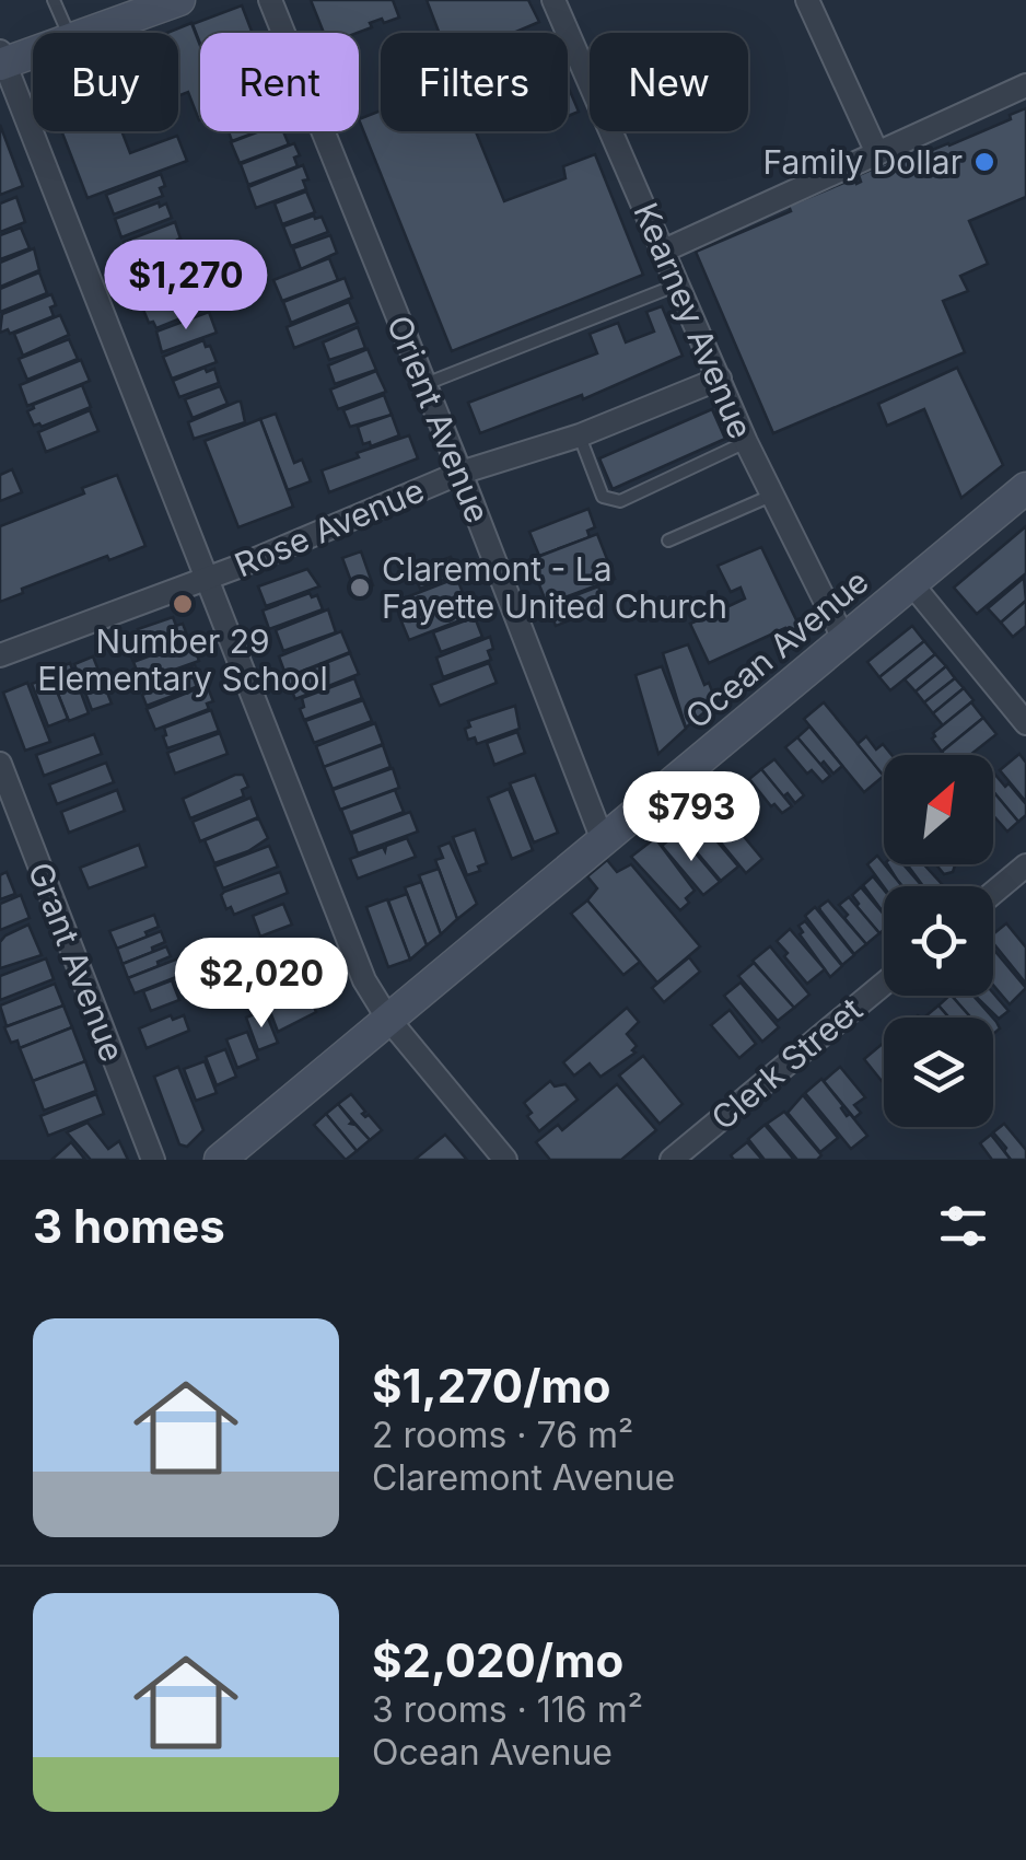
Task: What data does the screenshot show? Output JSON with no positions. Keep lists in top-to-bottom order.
{
  "streets": {
    "street": [
      "Kearney Avenue",
      "Orient Avenue",
      "Rose Avenue",
      "Ocean Avenue",
      "Grant Avenue",
      "Clerk Street"
    ]
  },
  "crossings": [
    ["Kearney Avenue", "Rose Avenue"],
    ["Kearney Avenue", "Ocean Avenue"],
    ["Orient Avenue", "Rose Avenue"],
    ["Orient Avenue", "Ocean Avenue"]
  ],
  "places": ["Family Dollar", "Claremont - La Fayette United Church", "Number 29 Elementary School"],
  "north": "top right",
  "page": {
    "chip": [
      "Buy",
      "Rent",
      "Filters",
      "New"
    ],
    "price": ["$1,270", "$793", "$2,020"],
    "heading": "3 homes",
    "list": [
      {
        "name": "$1,270/mo",
        "note": "2 rooms · 76 m² · Claremont Avenue"
      },
      {
        "name": "$2,020/mo",
        "note": "3 rooms · 116 m² · Ocean Avenue"
      }
    ]
  }
}
